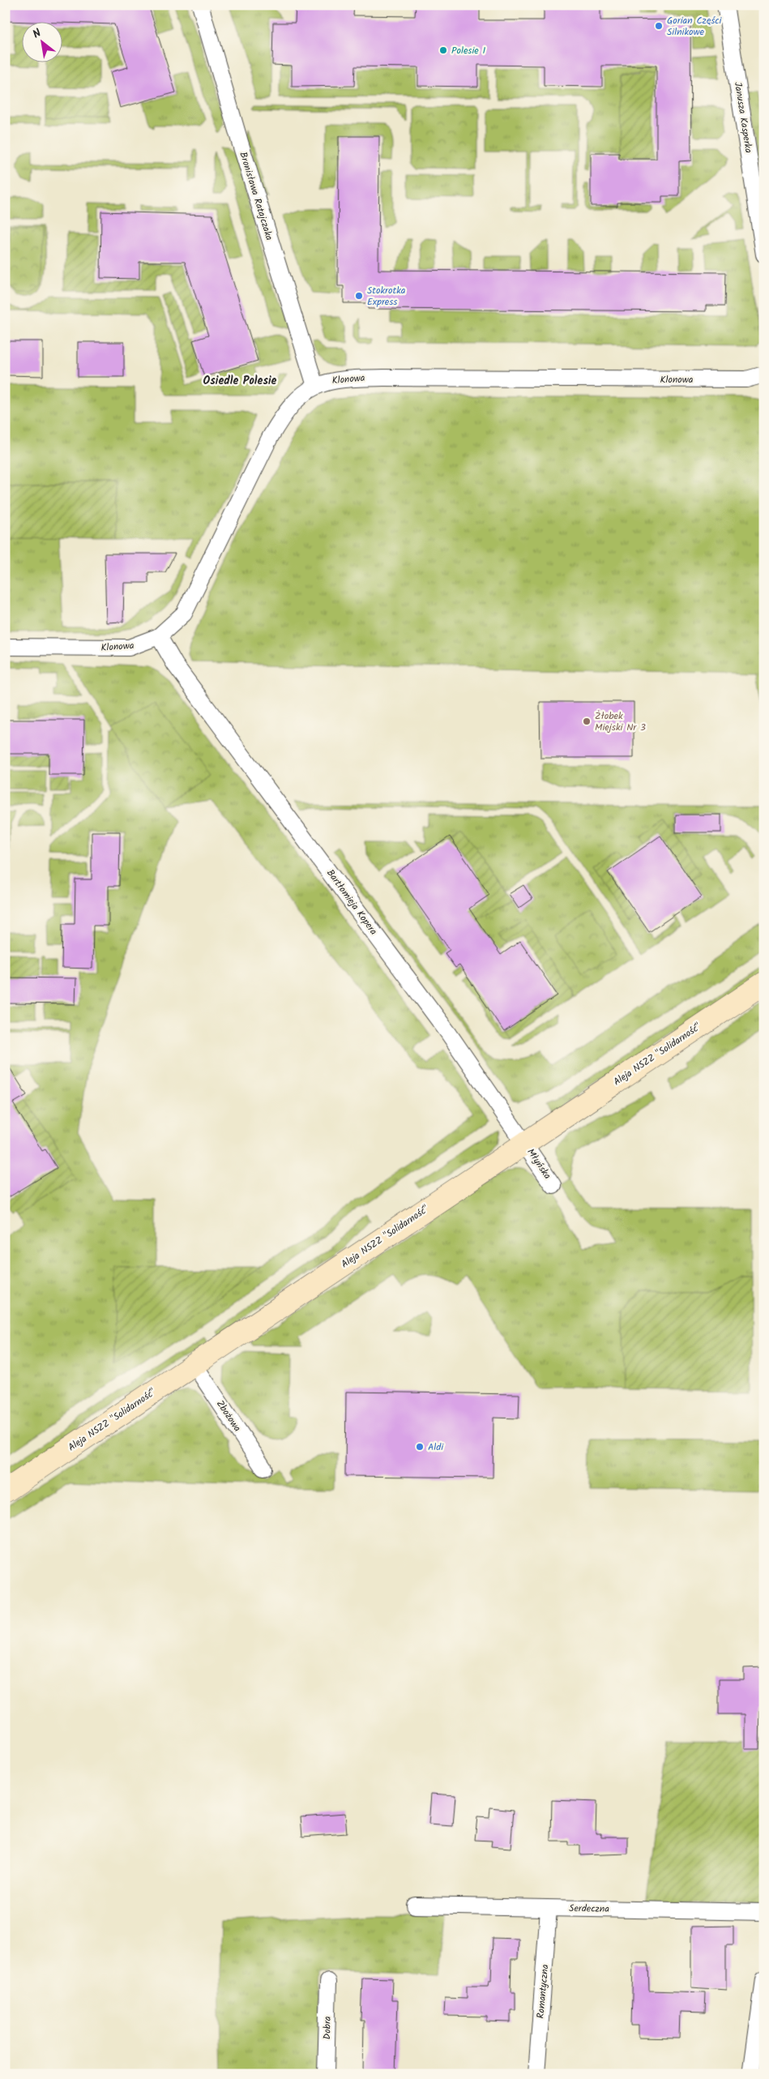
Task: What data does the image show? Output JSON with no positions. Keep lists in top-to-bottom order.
{
  "streets": {
    "street": [
      "Janusza Kasperka",
      "Bronisława Ratajczaka",
      "Klonowa",
      "Bartłomieja Kopera",
      "Aleja NSZZ \"Solidarność\"",
      "Młyńska",
      "Zbożowa",
      "Serdeczna",
      "Romantyczna",
      "Dobra"
    ]
  },
  "crossings": [
    ["Bronisława Ratajczaka", "Klonowa"],
    ["Klonowa", "Bartłomieja Kopera"],
    ["Bartłomieja Kopera", "Aleja NSZZ \"Solidarność\""],
    ["Bartłomieja Kopera", "Młyńska"],
    ["Aleja NSZZ \"Solidarność\"", "Młyńska"],
    ["Aleja NSZZ \"Solidarność\"", "Zbożowa"],
    ["Serdeczna", "Romantyczna"]
  ],
  "districts": ["Osiedle Polesie"],
  "places": [
    "Gorian Części Silnikowe",
    "Polesie I",
    "Stokrotka Express",
    "Żłobek Miejski Nr 3",
    "Aldi"
  ],
  "north": "top left"
}
